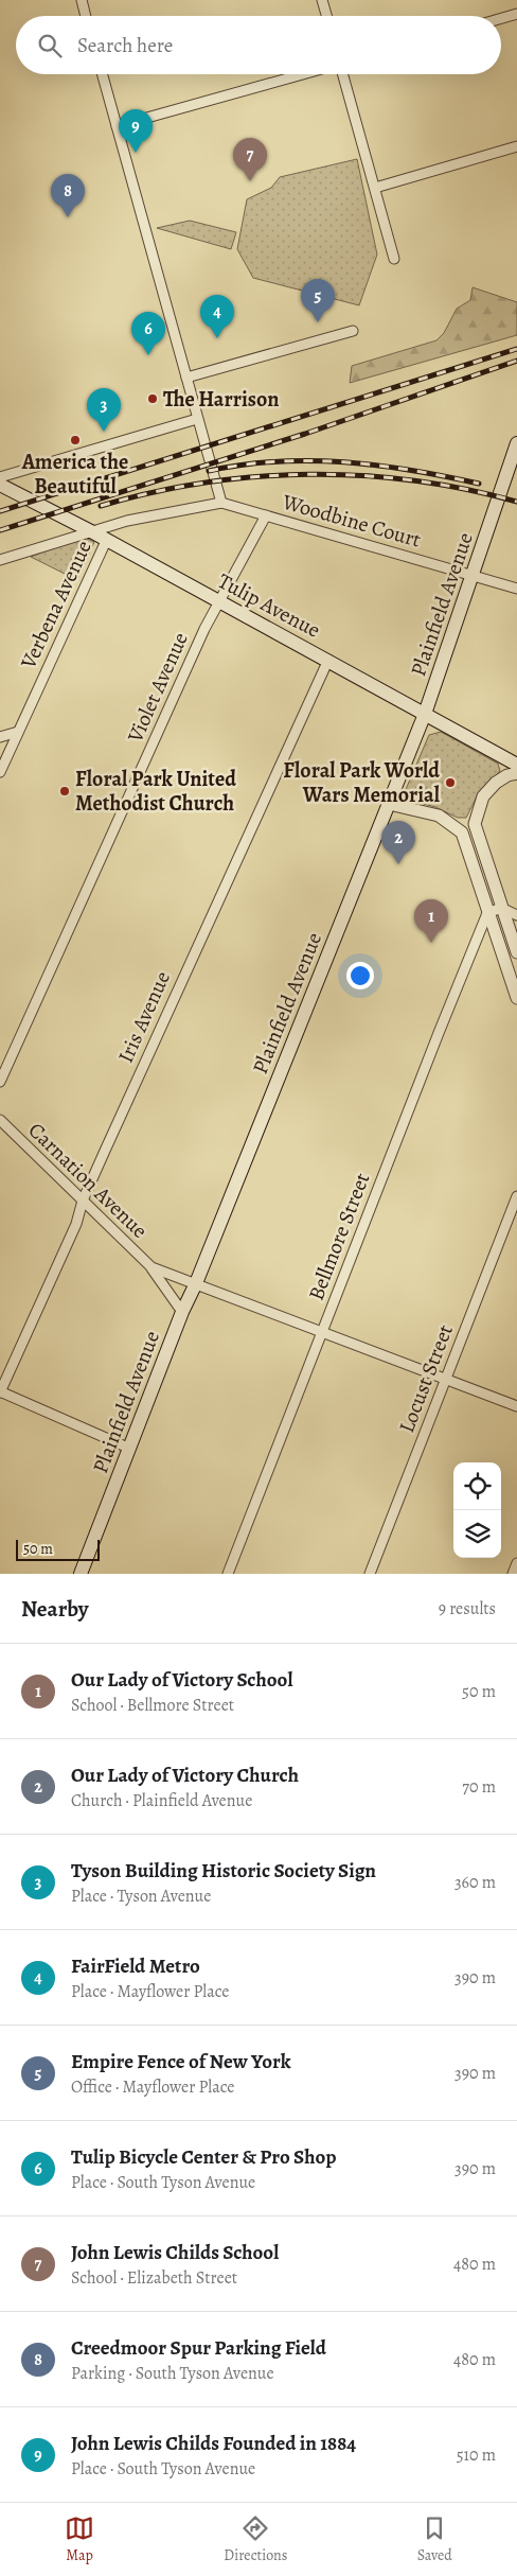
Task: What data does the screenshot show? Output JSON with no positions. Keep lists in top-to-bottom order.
{
  "streets": {
    "main road": ["Plainfield Avenue", "Tulip Avenue"],
    "street": [
      "Woodbine Court",
      "Verbena Avenue",
      "Violet Avenue",
      "Iris Avenue",
      "Carnation Avenue",
      "Bellmore Street",
      "Locust Street"
    ]
  },
  "crossings": [
    ["Woodbine Court", "Plainfield Avenue"],
    ["Woodbine Court", "Violet Avenue"],
    ["Verbena Avenue", "Tulip Avenue"],
    ["Plainfield Avenue", "Tulip Avenue"],
    ["Plainfield Avenue", "Carnation Avenue"],
    ["Tulip Avenue", "Violet Avenue"],
    ["Tulip Avenue", "Iris Avenue"],
    ["Iris Avenue", "Carnation Avenue"],
    ["Carnation Avenue", "Bellmore Street"],
    ["Carnation Avenue", "Locust Street"]
  ],
  "places": [
    "The Harrison",
    "America the Beautiful",
    "Floral Park World Wars Memorial",
    "Floral Park United Methodist Church"
  ],
  "scale_bar": "50 m",
  "page": {
    "search": "Search here",
    "pins": [
      "9",
      "7",
      "8",
      "5",
      "4",
      "6",
      "3",
      "2",
      "1"
    ],
    "scale": "50 m",
    "heading": ["Nearby", "9 results"],
    "list": [
      {
        "mark": "1",
        "name": "Our Lady of Victory School",
        "note": "School · Bellmore Street",
        "value": "50 m"
      },
      {
        "mark": "2",
        "name": "Our Lady of Victory Church",
        "note": "Church · Plainfield Avenue",
        "value": "70 m"
      },
      {
        "mark": "3",
        "name": "Tyson Building Historic Society Sign",
        "note": "Place · Tyson Avenue",
        "value": "360 m"
      },
      {
        "mark": "4",
        "name": "FairField Metro",
        "note": "Place · Mayflower Place",
        "value": "390 m"
      },
      {
        "mark": "5",
        "name": "Empire Fence of New York",
        "note": "Office · Mayflower Place",
        "value": "390 m"
      },
      {
        "mark": "6",
        "name": "Tulip Bicycle Center & Pro Shop",
        "note": "Place · South Tyson Avenue",
        "value": "390 m"
      },
      {
        "mark": "7",
        "name": "John Lewis Childs School",
        "note": "School · Elizabeth Street",
        "value": "480 m"
      },
      {
        "mark": "8",
        "name": "Creedmoor Spur Parking Field",
        "note": "Parking · South Tyson Avenue",
        "value": "480 m"
      },
      {
        "mark": "9",
        "name": "John Lewis Childs Founded in 1884",
        "note": "Place · South Tyson Avenue",
        "value": "510 m"
      }
    ],
    "nav": ["Map", "Directions", "Saved"]
  }
}
